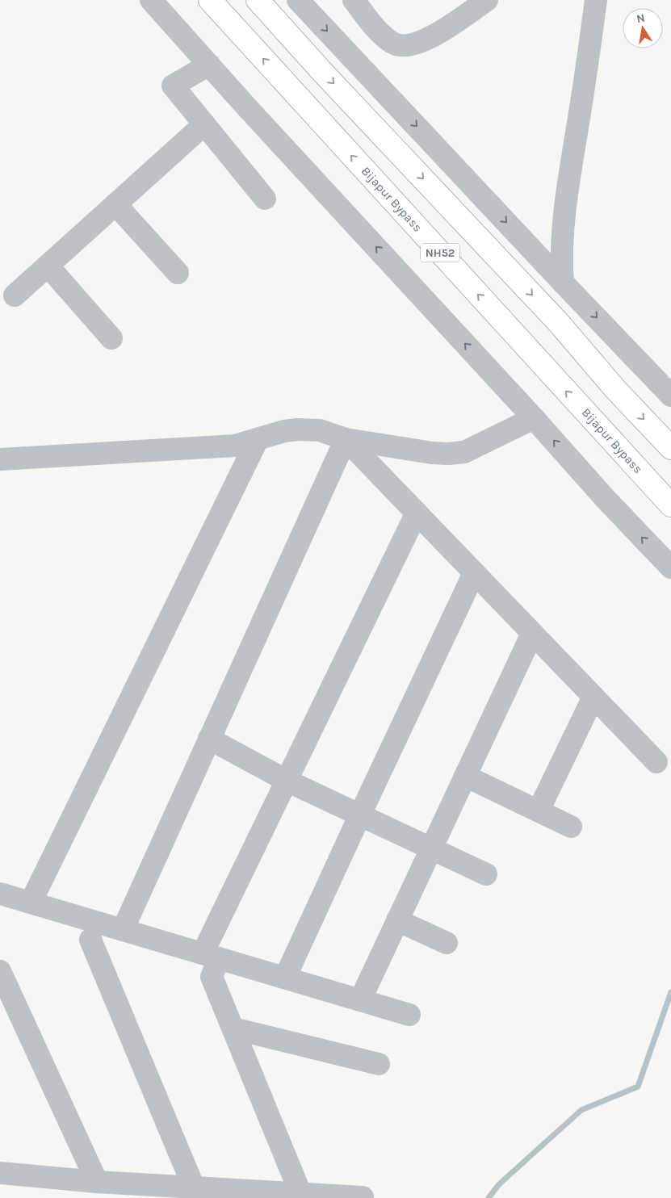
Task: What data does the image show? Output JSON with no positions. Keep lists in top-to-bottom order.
{
  "streets": {
    "highway": ["Bijapur Bypass", "NH52"]
  },
  "north": "top"
}
